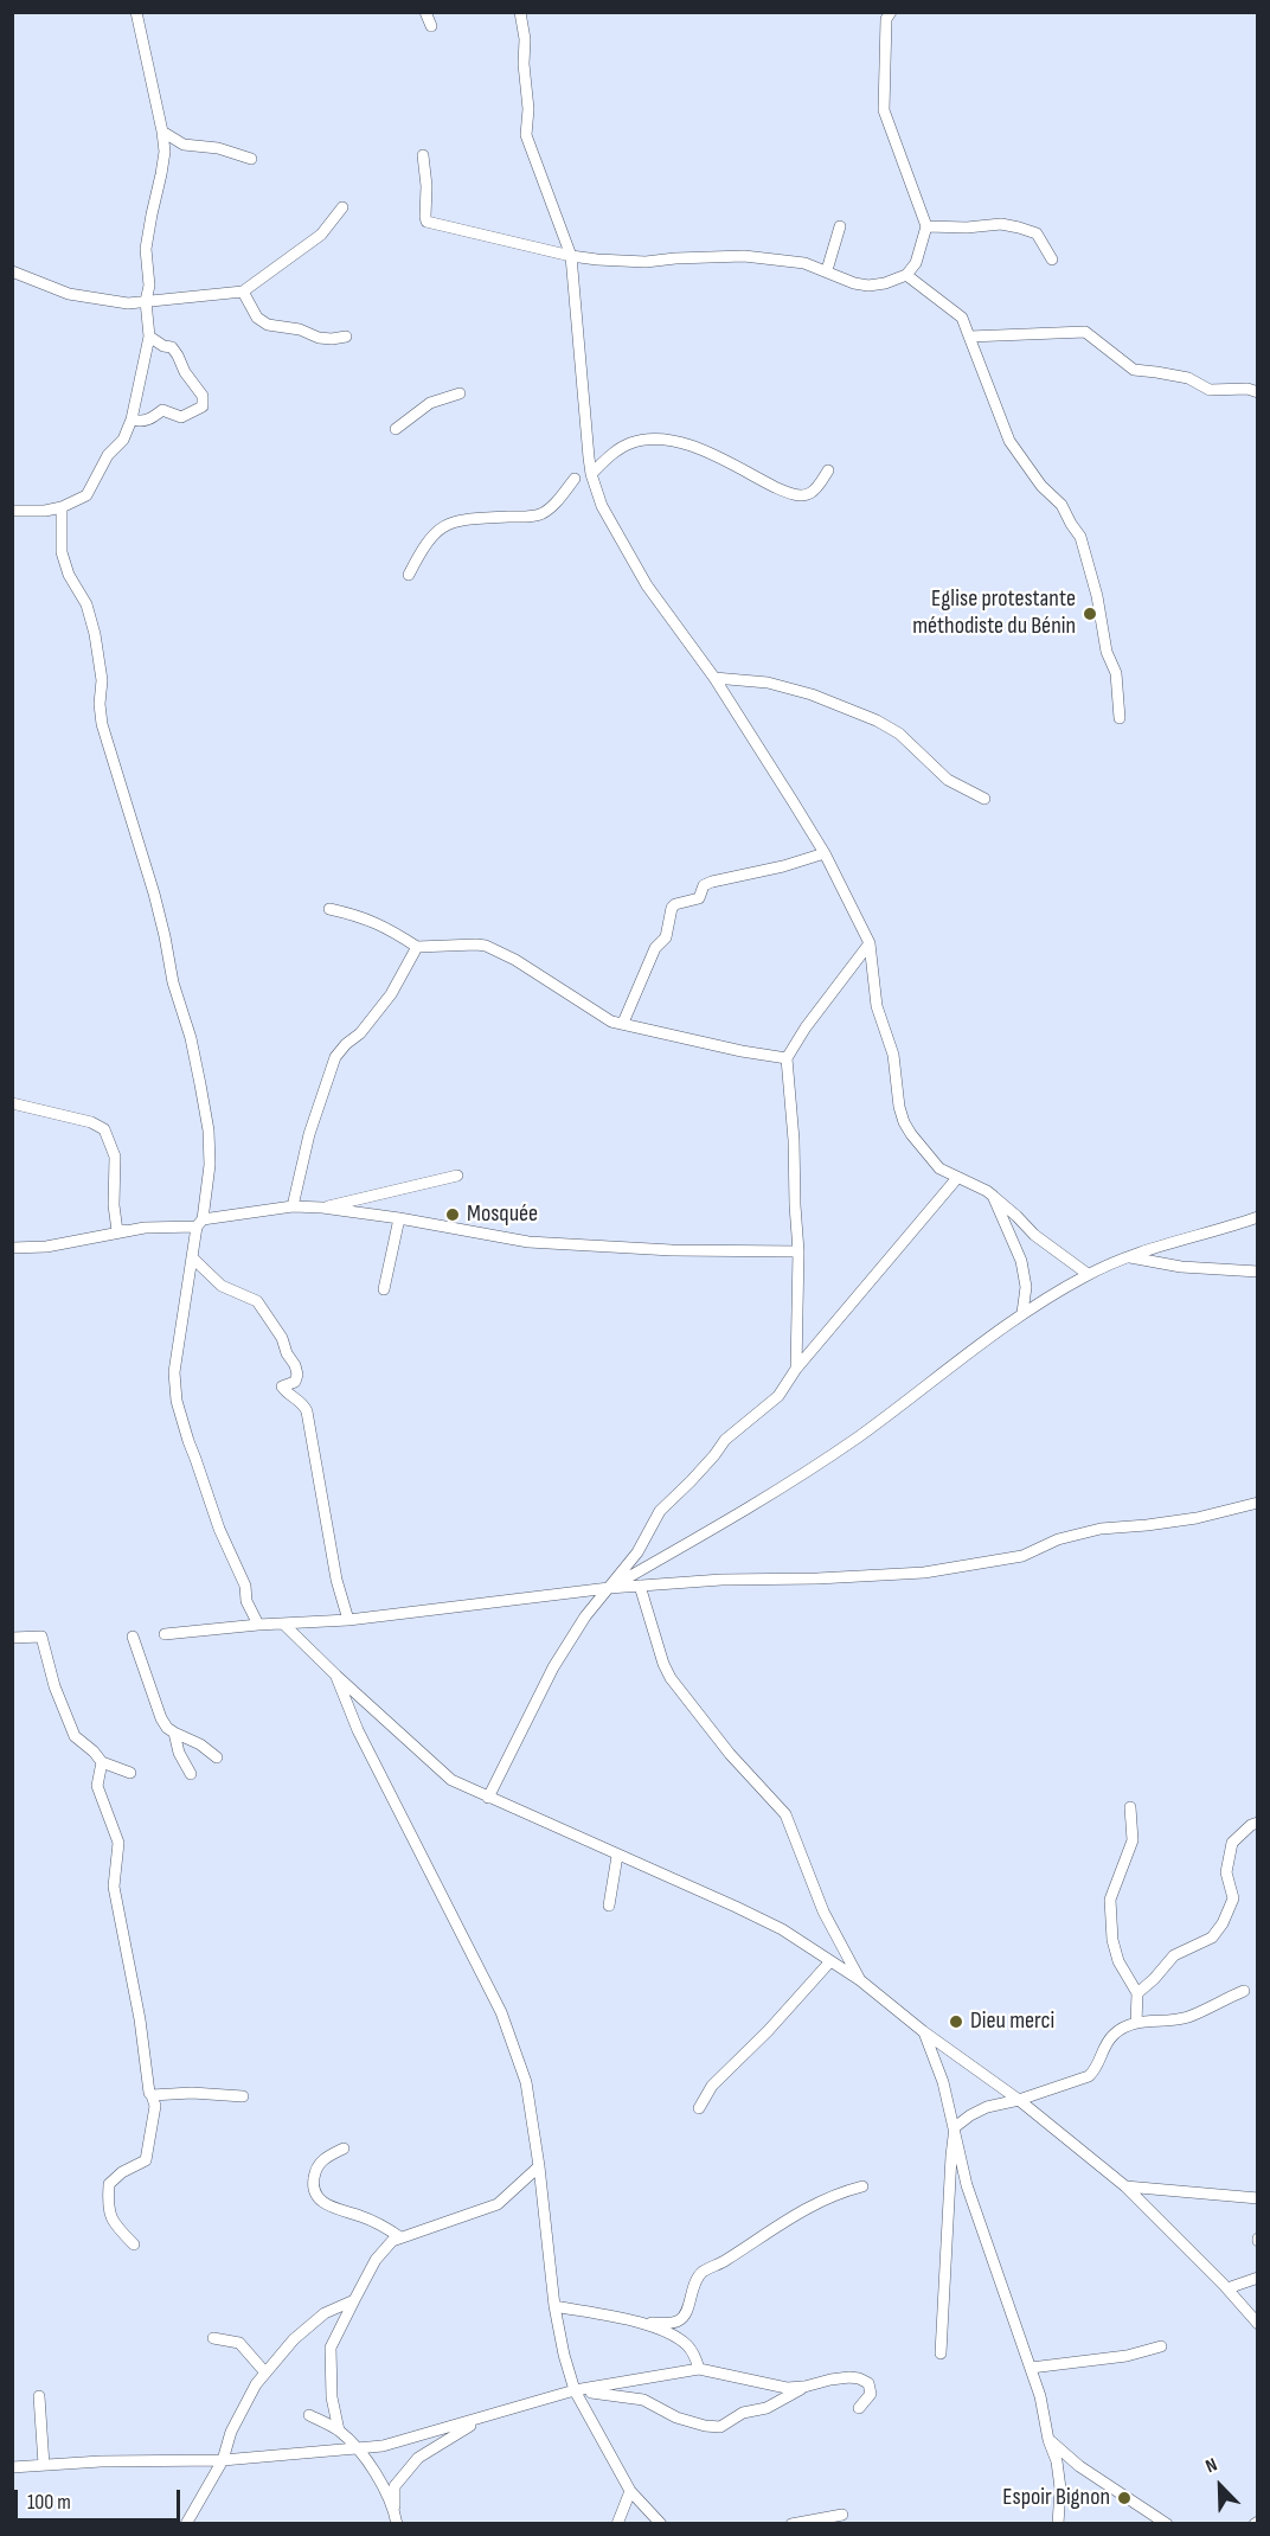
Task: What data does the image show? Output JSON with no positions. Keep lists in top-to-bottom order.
{
  "places": [
    "Eglise protestante méthodiste du Bénin",
    "Mosquée",
    "Dieu merci",
    "Espoir Bignon"
  ],
  "scale_bar": "100 m",
  "north": "top left"
}
